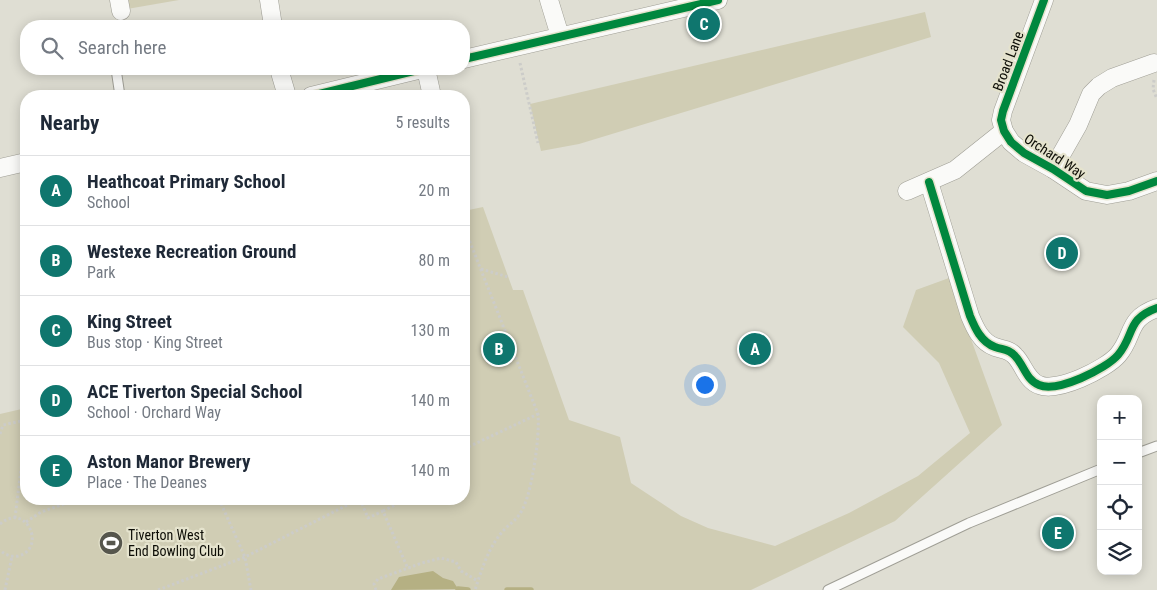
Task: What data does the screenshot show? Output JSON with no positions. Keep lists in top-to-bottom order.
{
  "streets": {
    "street": ["Broad Lane", "Orchard Way"]
  },
  "crossings": [
    ["Broad Lane", "Orchard Way"]
  ],
  "places": {
    "sports": ["Tiverton West End Bowling Club"]
  },
  "page": {
    "pins": [
      "C",
      "D",
      "A",
      "B",
      "E"
    ],
    "search": "Search here",
    "heading": ["Nearby", "5 results"],
    "list": [
      {
        "mark": "A",
        "name": "Heathcoat Primary School",
        "note": "School",
        "value": "20 m"
      },
      {
        "mark": "B",
        "name": "Westexe Recreation Ground",
        "note": "Park",
        "value": "80 m"
      },
      {
        "mark": "C",
        "name": "King Street",
        "note": "Bus stop · King Street",
        "value": "130 m"
      },
      {
        "mark": "D",
        "name": "ACE Tiverton Special School",
        "note": "School · Orchard Way",
        "value": "140 m"
      },
      {
        "mark": "E",
        "name": "Aston Manor Brewery",
        "note": "Place · The Deanes",
        "value": "140 m"
      }
    ],
    "map_buttons": ["+", "−"]
  }
}
